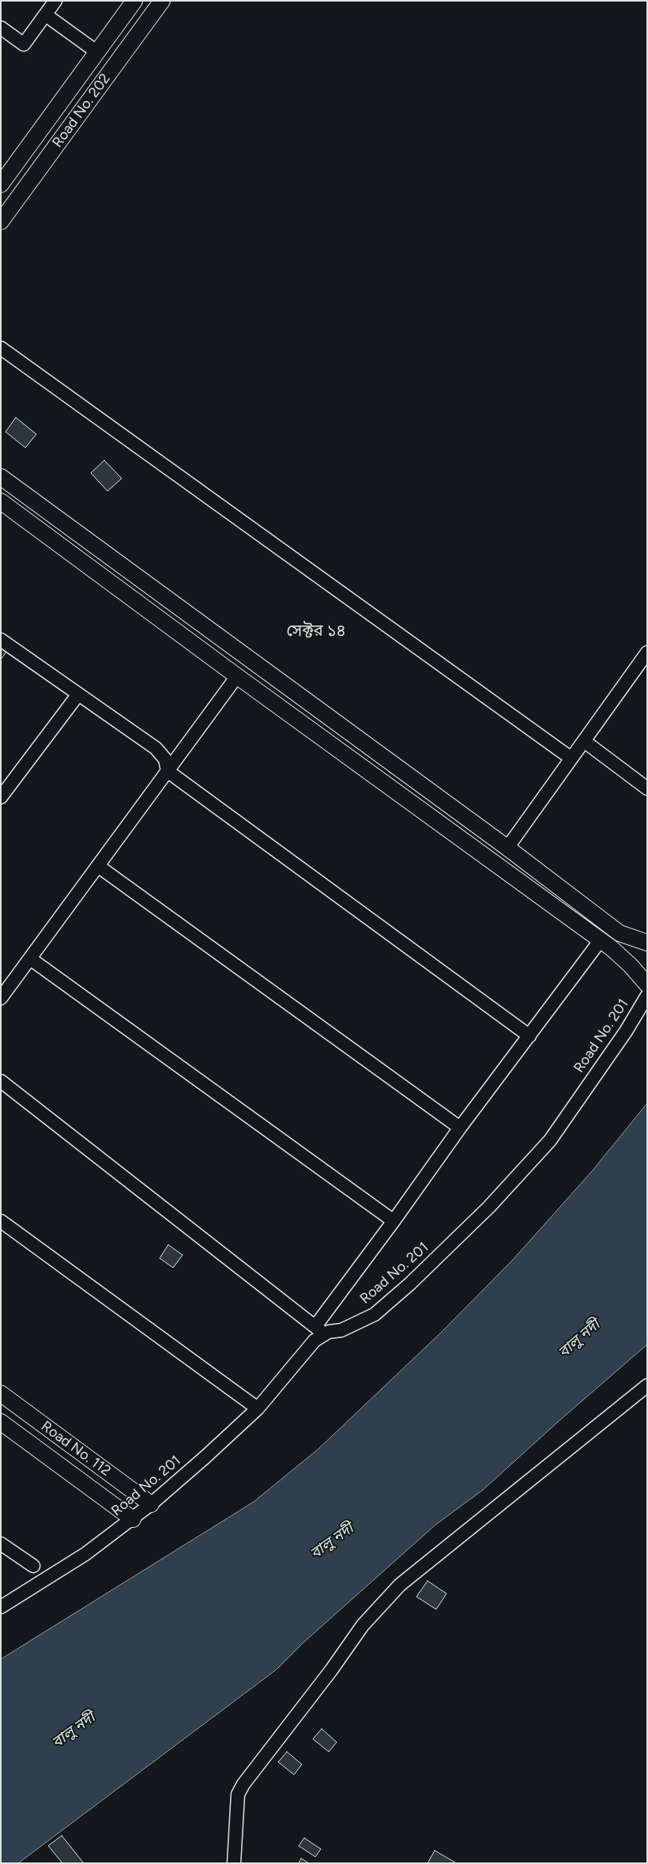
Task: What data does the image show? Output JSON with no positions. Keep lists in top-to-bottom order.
{
  "streets": {
    "street": ["Road No. 202", "Road No. 201", "Road No. 112"]
  },
  "crossings": [
    ["Road No. 201", "Road No. 112"]
  ],
  "districts": ["সেক্টর ১৪"],
  "water": ["বালু নদী"]
}
